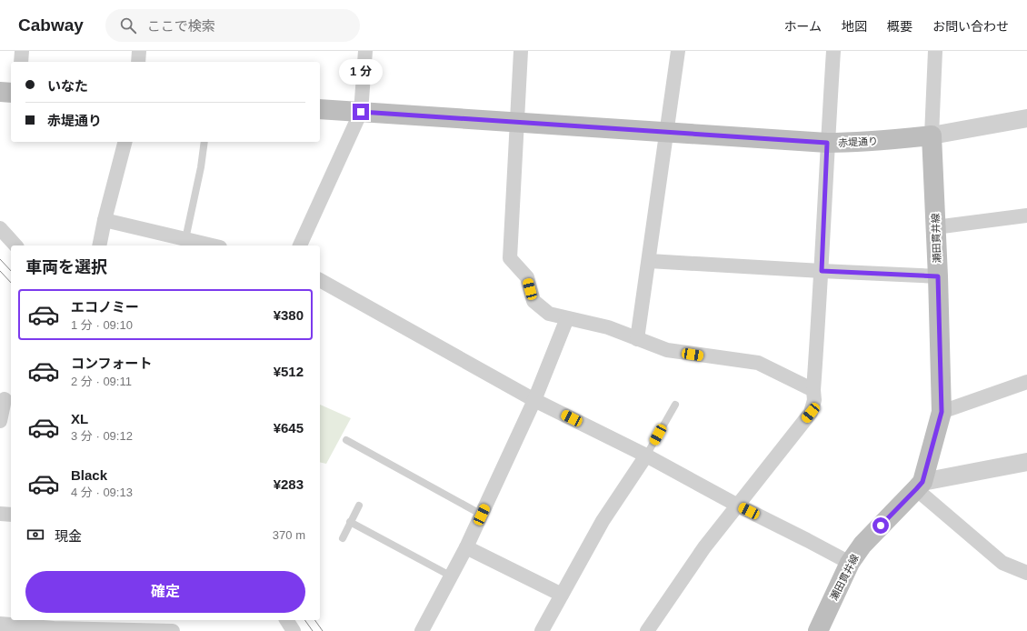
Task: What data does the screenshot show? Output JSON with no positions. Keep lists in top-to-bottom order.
{
  "streets": {
    "main road": ["赤堤通り", "瀬田貫井線"]
  },
  "crossings": [
    ["赤堤通り", "瀬田貫井線"]
  ],
  "page": {
    "header": "Cabway",
    "search": "ここで検索",
    "nav": [
      "ホーム",
      "地図",
      "概要",
      "お問い合わせ"
    ],
    "bubble": "1 分",
    "banner": ["いなた", "赤堤通り"],
    "heading": "車両を選択",
    "list": [
      {
        "name": "エコノミー",
        "note": "1 分 · 09:10",
        "value": "¥380"
      },
      {
        "name": "コンフォート",
        "note": "2 分 · 09:11",
        "value": "¥512"
      },
      {
        "name": "XL",
        "note": "3 分 · 09:12",
        "value": "¥645"
      },
      {
        "name": "Black",
        "note": "4 分 · 09:13",
        "value": "¥283"
      }
    ],
    "pay": ["現金", "370 m"],
    "buttons": "確定"
  }
}
